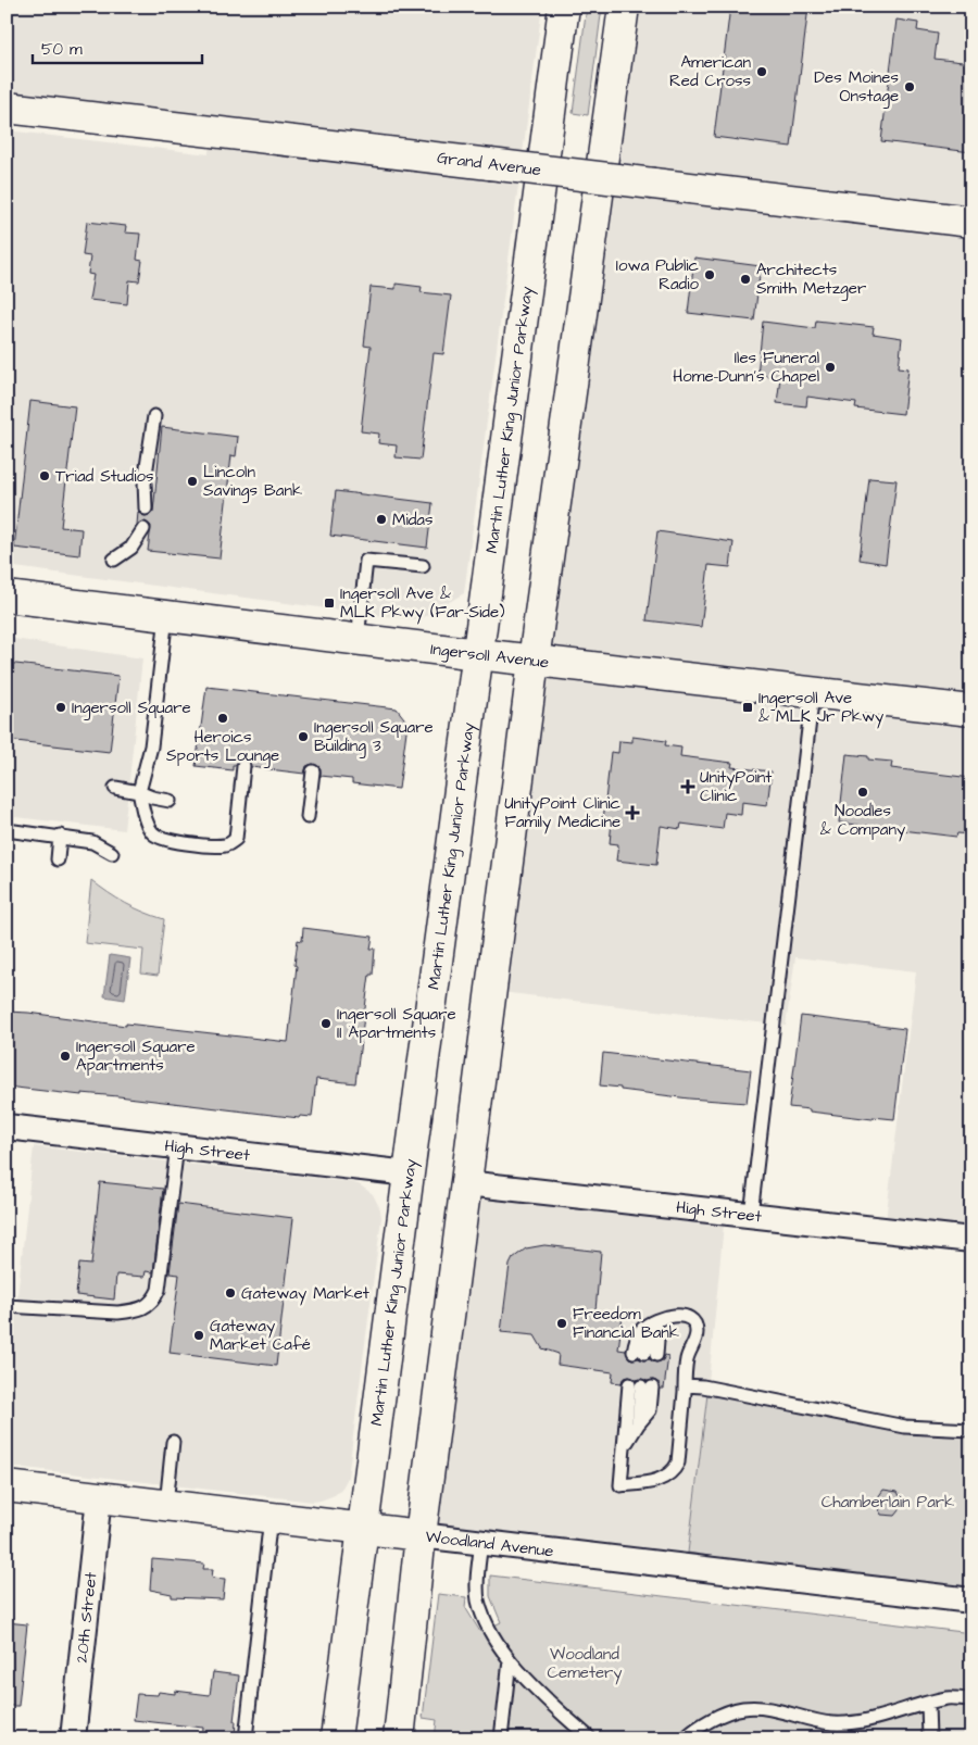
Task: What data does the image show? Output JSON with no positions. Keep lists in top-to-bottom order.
{
  "streets": {
    "main road": [
      "Grand Avenue",
      "Martin Luther King Junior Parkway",
      "Ingersoll Avenue",
      "Woodland Avenue"
    ],
    "street": ["High Street", "20th Street"]
  },
  "crossings": [
    ["Martin Luther King Junior Parkway", "Ingersoll Avenue"],
    ["Martin Luther King Junior Parkway", "High Street"],
    ["Martin Luther King Junior Parkway", "Woodland Avenue"],
    ["Woodland Avenue", "20th Street"]
  ],
  "parks": ["Chamberlain Park", "Woodland Cemetery"],
  "places": {
    "other": [
      "American Red Cross",
      "Des Moines Onstage",
      "Iowa Public Radio",
      "Architects Smith Metzger",
      "Iles Funeral Home-Dunn's Chapel",
      "Triad Studios",
      "Lincoln Savings Bank",
      "Midas",
      "Ingersoll Square",
      "Heroics Sports Lounge",
      "Ingersoll Square Building 3",
      "Noodles & Company",
      "Ingersoll Square II Apartments",
      "Ingersoll Square Apartments",
      "Gateway Market",
      "Freedom Financial Bank",
      "Gateway Market Café"
    ],
    "transit": ["Ingersoll Ave & MLK Pkwy (Far-Side)", "Ingersoll Ave & MLK Jr Pkwy"],
    "health": ["UnityPoint Clinic", "UnityPoint Clinic Family Medicine"]
  },
  "scale_bar": "50 m"
}
